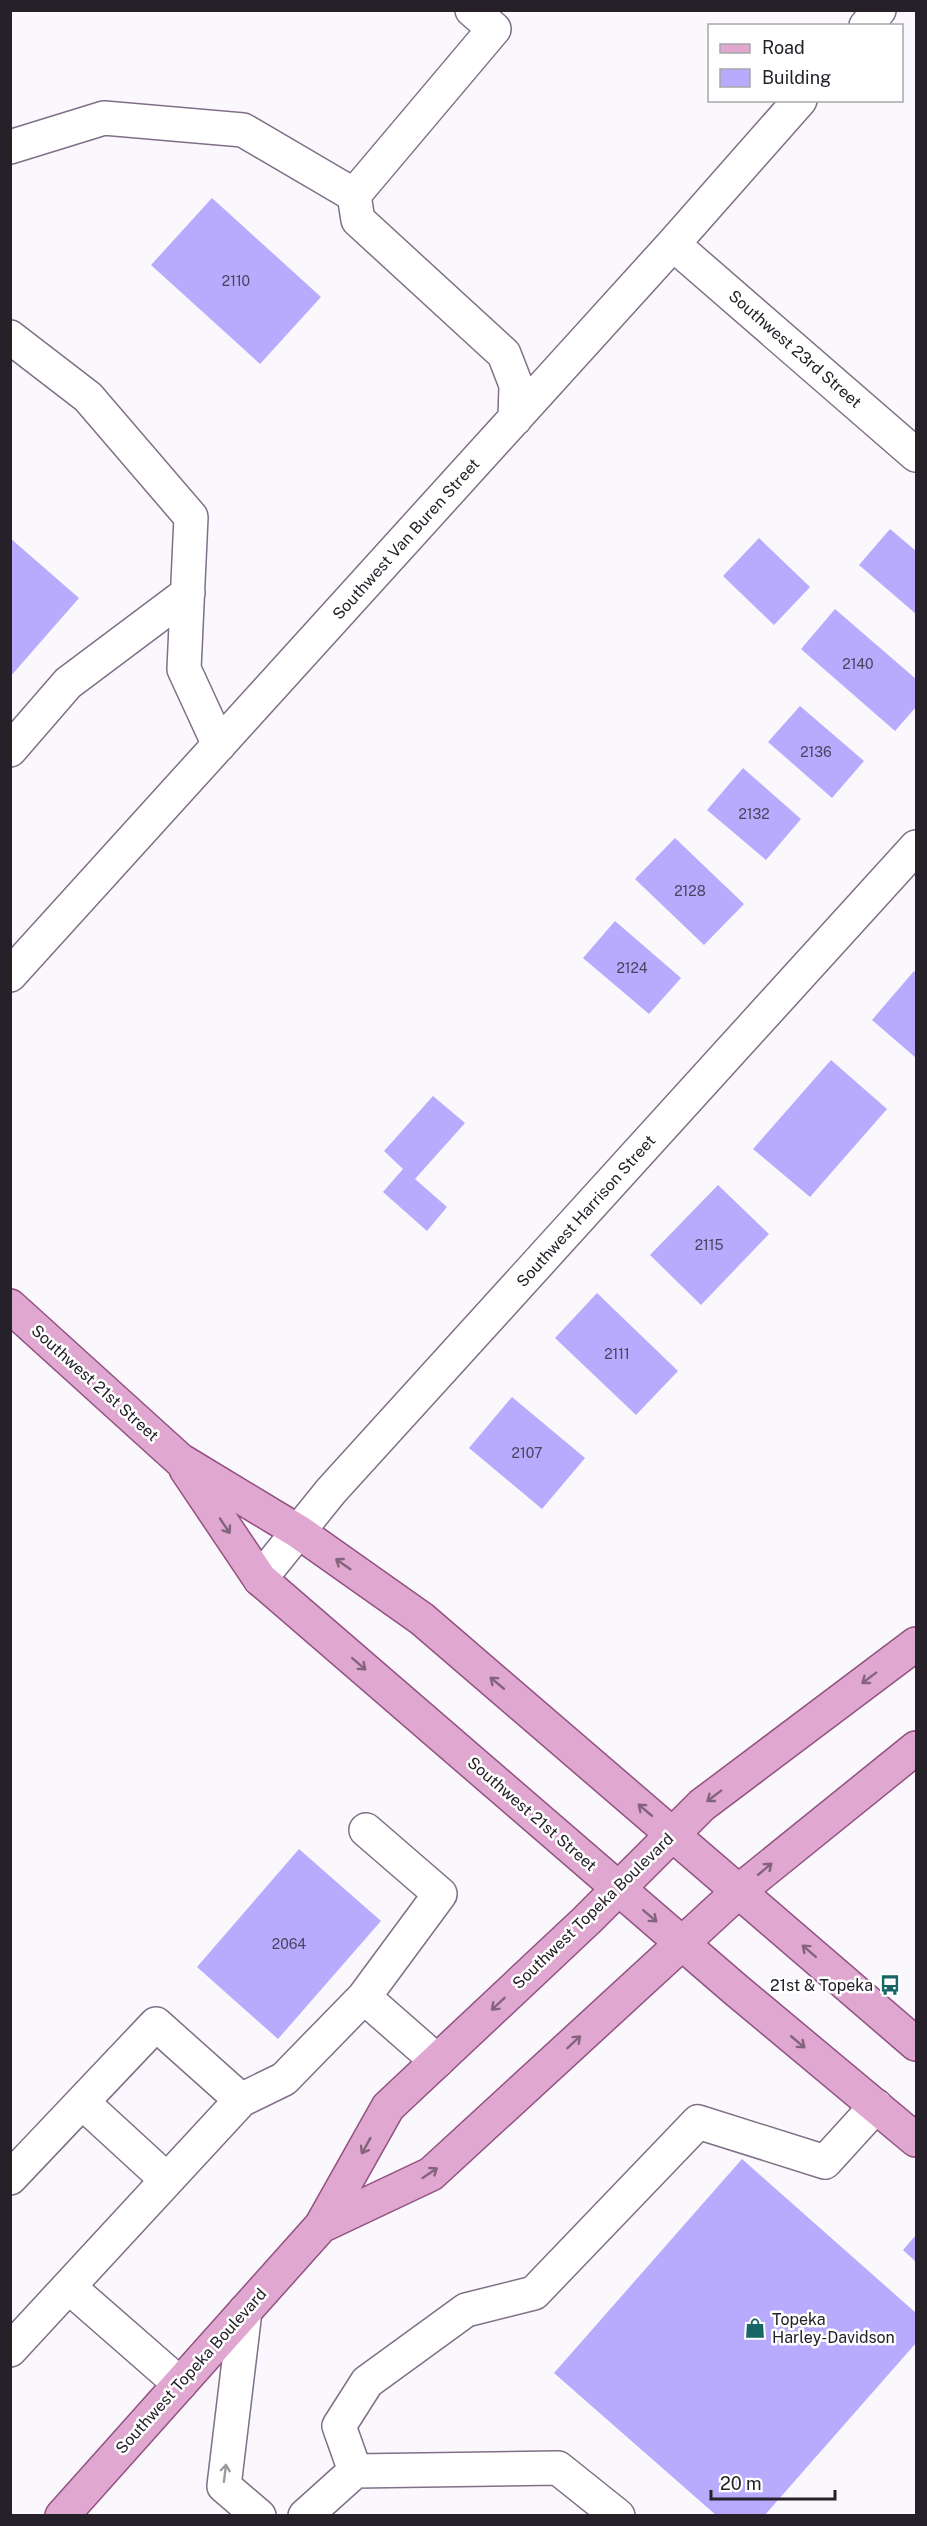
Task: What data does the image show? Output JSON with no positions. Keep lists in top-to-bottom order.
{
  "streets": {
    "main road": ["Southwest 21st Street", "Southwest Topeka Boulevard"],
    "street": ["Southwest 23rd Street", "Southwest Van Buren Street", "Southwest Harrison Street"]
  },
  "crossings": [
    ["Southwest 23rd Street", "Southwest Van Buren Street"],
    ["Southwest Harrison Street", "Southwest 21st Street"],
    ["Southwest 21st Street", "Southwest Topeka Boulevard"]
  ],
  "places": {
    "bus stop": ["21st & Topeka"],
    "shop": ["Topeka Harley-Davidson"]
  },
  "house_numbers": [
    "2110",
    "2140",
    "2136",
    "2132",
    "2128",
    "2124",
    "2115",
    "2111",
    "2107",
    "2064"
  ],
  "legend": ["Road", "Building"],
  "scale_bar": "20 m"
}
